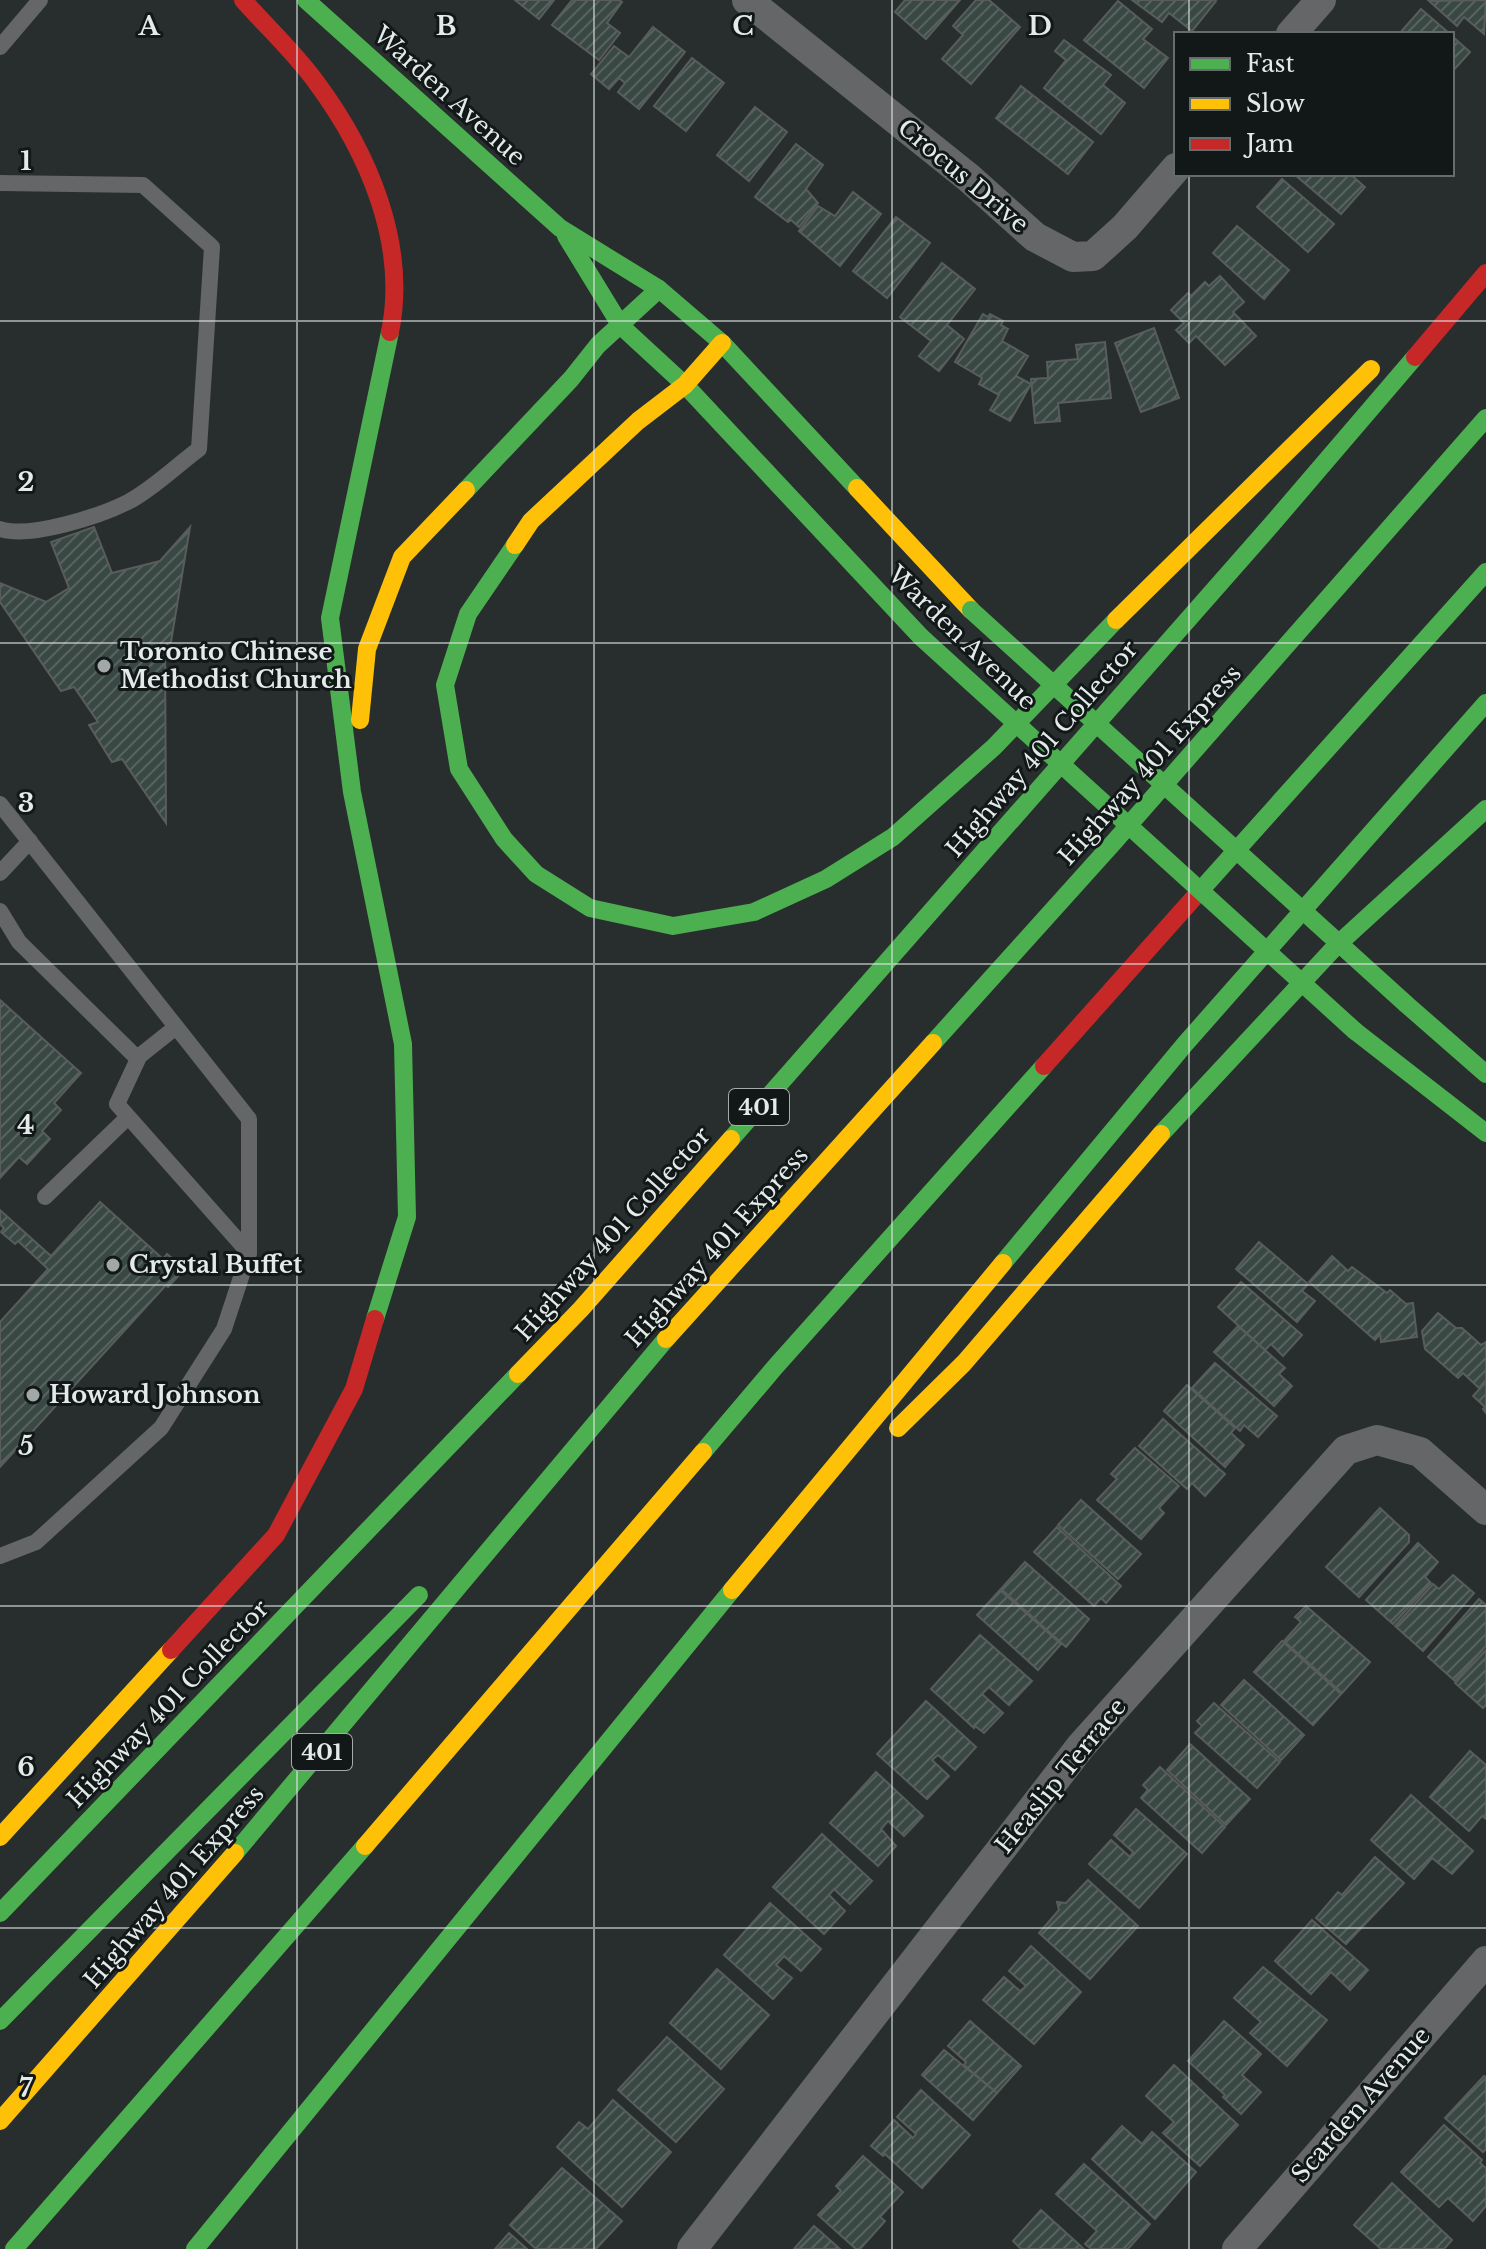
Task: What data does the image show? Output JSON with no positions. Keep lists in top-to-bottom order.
{
  "streets": {
    "main road": [
      "Warden Avenue",
      "Highway 401 Collector",
      "Highway 401 Express",
      "401"
    ],
    "street": ["Crocus Drive", "Heaslip Terrace", "Scarden Avenue"]
  },
  "places": ["Toronto Chinese Methodist Church", "Crystal Buffet", "Howard Johnson"],
  "legend": ["Fast", "Slow", "Jam"],
  "grid": {
    "columns": [
      "A",
      "B",
      "C",
      "D"
    ],
    "rows": [
      "1",
      "2",
      "3",
      "4",
      "5",
      "6",
      "7"
    ]
  }
}
